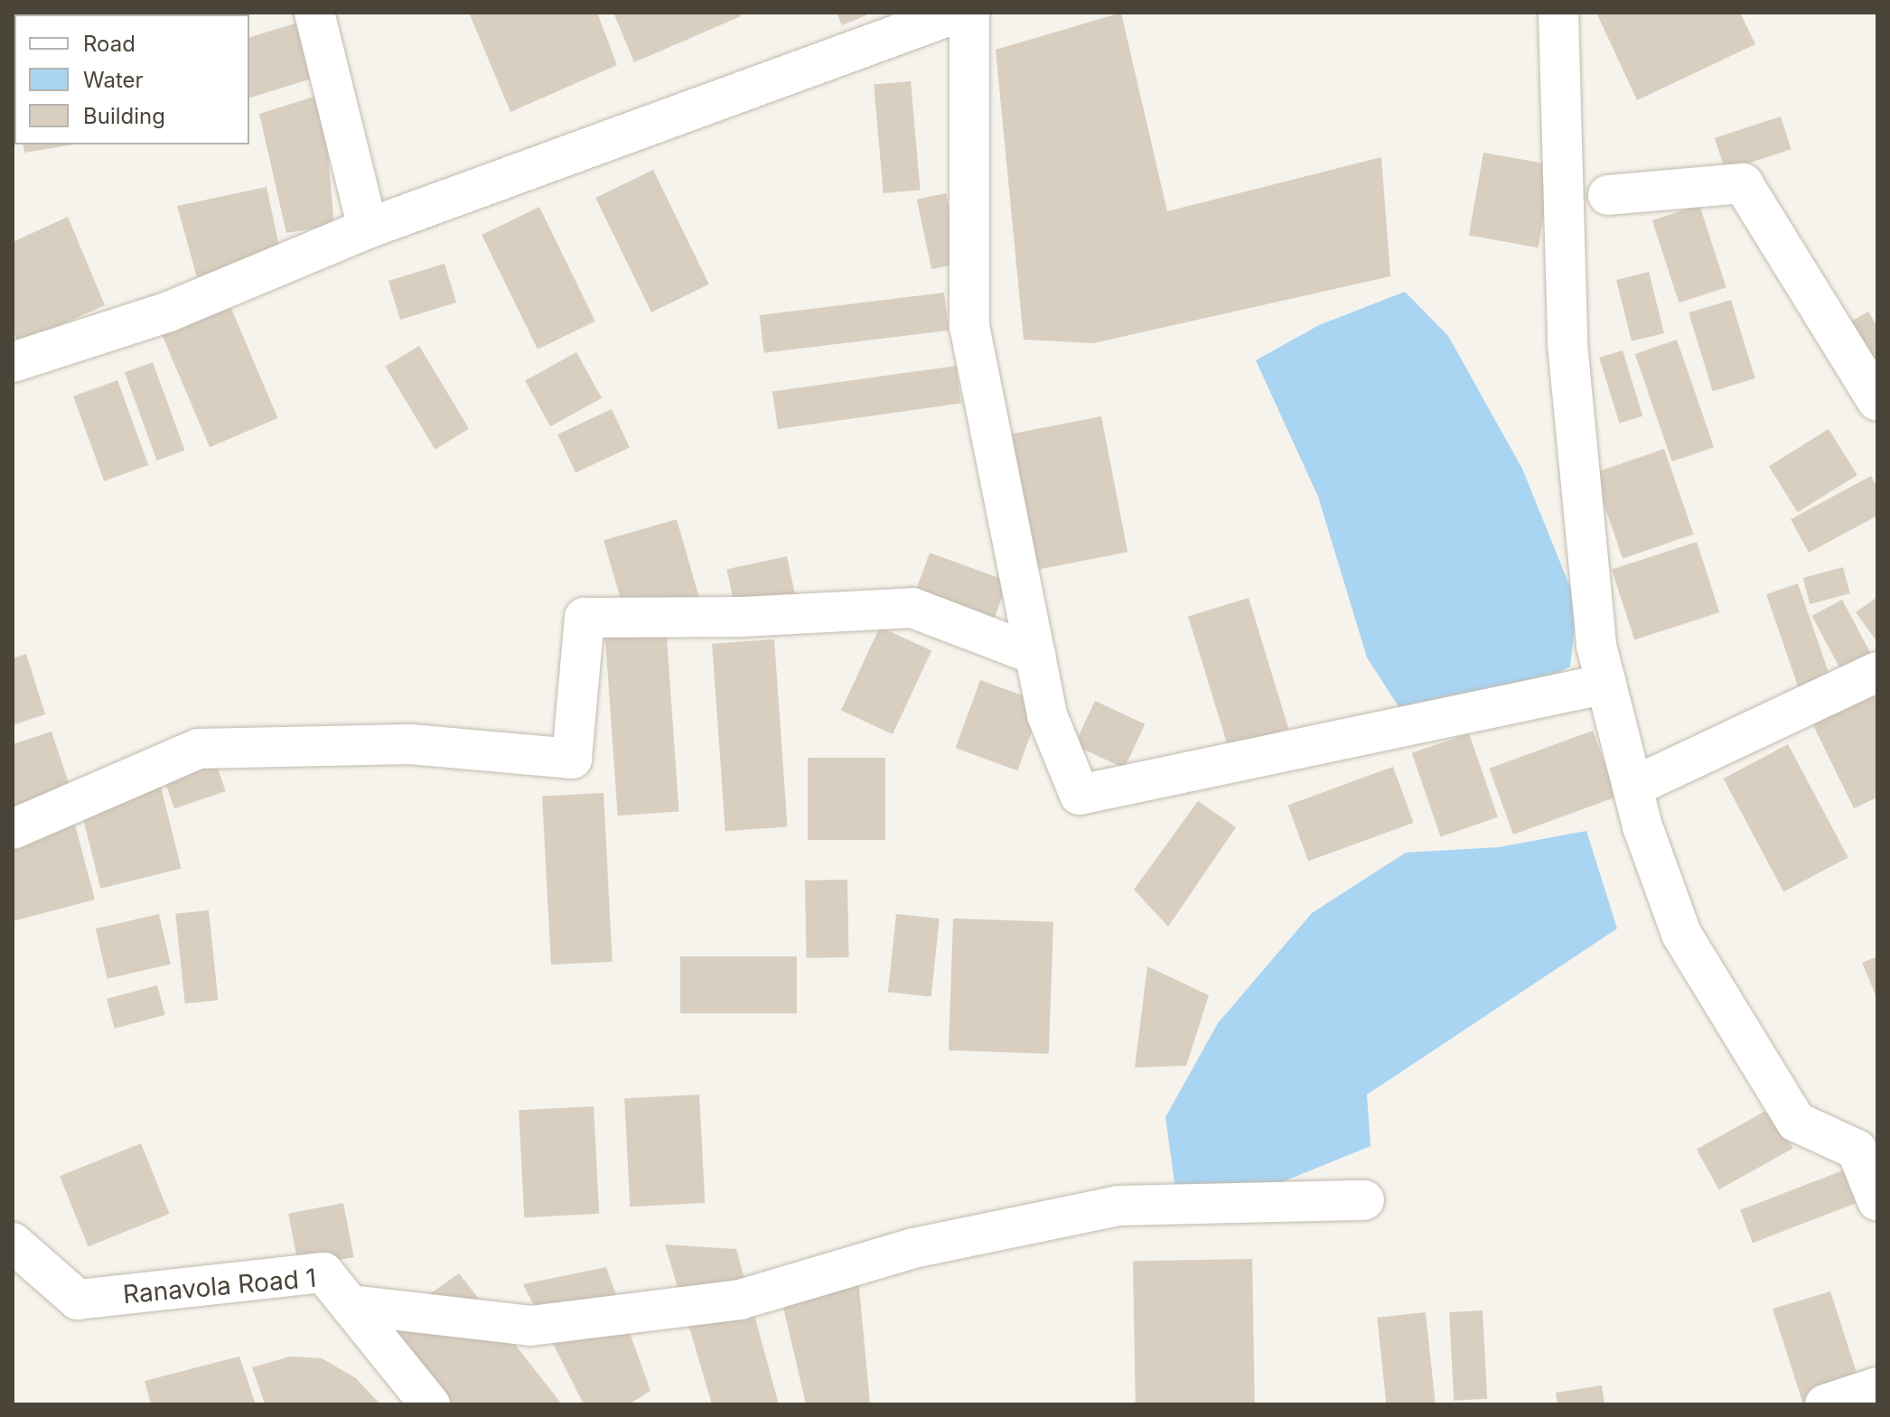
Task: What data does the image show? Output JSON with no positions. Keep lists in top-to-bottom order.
{
  "streets": {
    "street": ["Ranavola Road 1"]
  },
  "legend": ["Road", "Water", "Building"]
}
